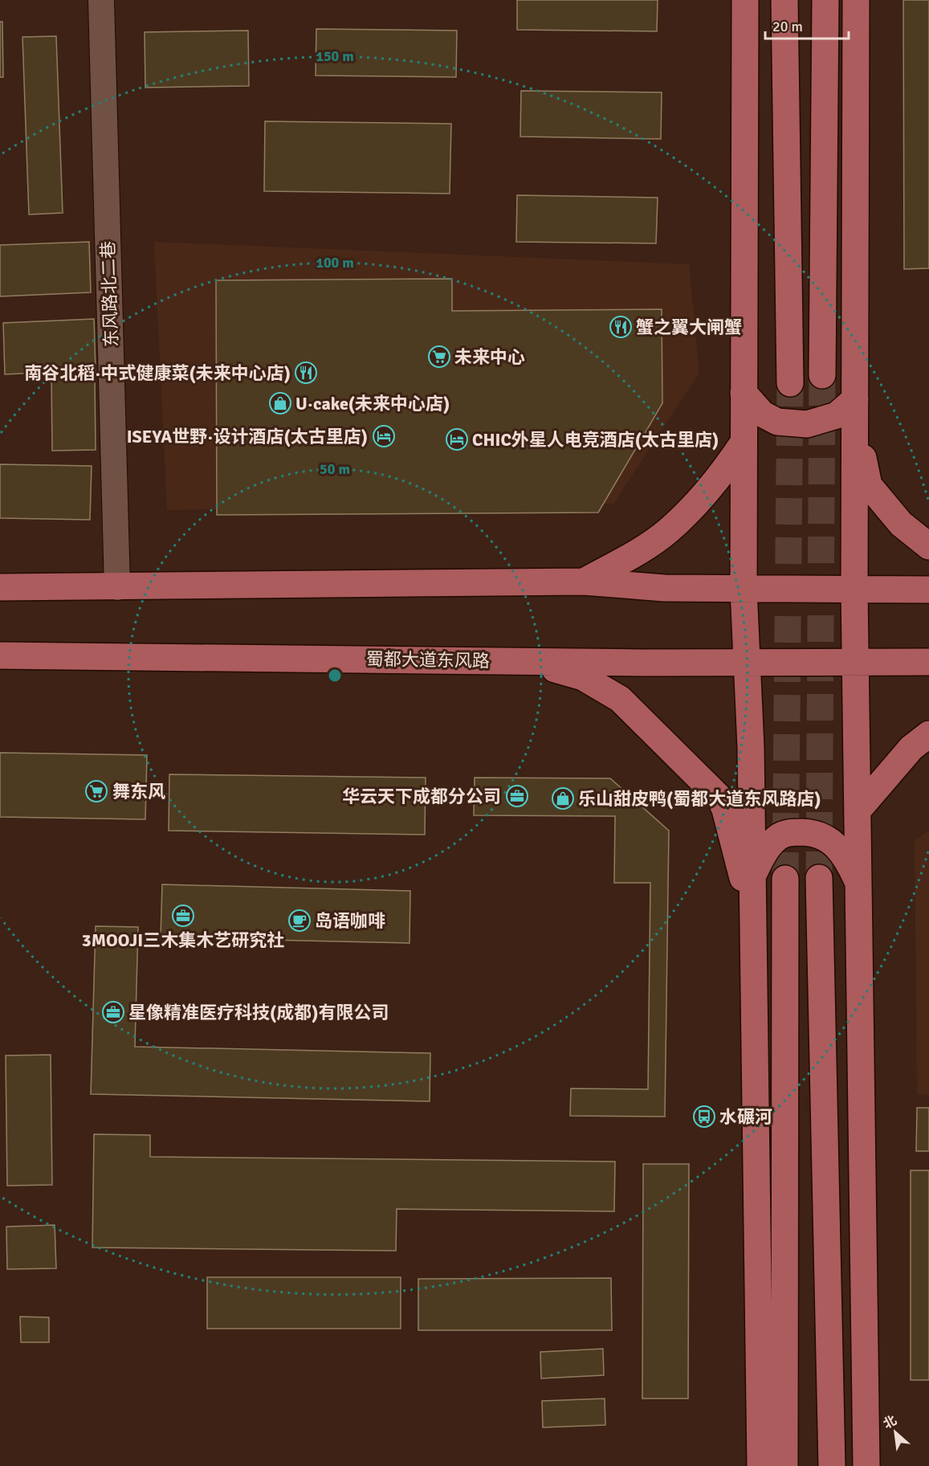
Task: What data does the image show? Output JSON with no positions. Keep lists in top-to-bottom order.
{
  "streets": {
    "main road": ["蜀都大道东风路"],
    "street": ["东风路北二巷"]
  },
  "places": {
    "restaurant": ["蟹之翼大闸蟹", "南谷北稻·中式健康菜(未来中心店)"],
    "supermarket": ["未来中心", "舞东风"],
    "shop": ["U·cake(未来中心店)", "乐山甜皮鸭(蜀都大道东风路店)"],
    "hotel": ["ISEYA世野·设计酒店(太古里店)", "CHIC外星人电竞酒店(太古里店)"],
    "office": ["华云天下成都分公司", "3MOOJI三木集木艺研究社", "星像精准医疗科技(成都)有限公司"],
    "cafe": ["岛语咖啡"],
    "bus stop": ["水碾河"]
  },
  "scale_bar": "20 m",
  "north": "top left",
  "rings": ["150 m", "100 m", "50 m"]
}
